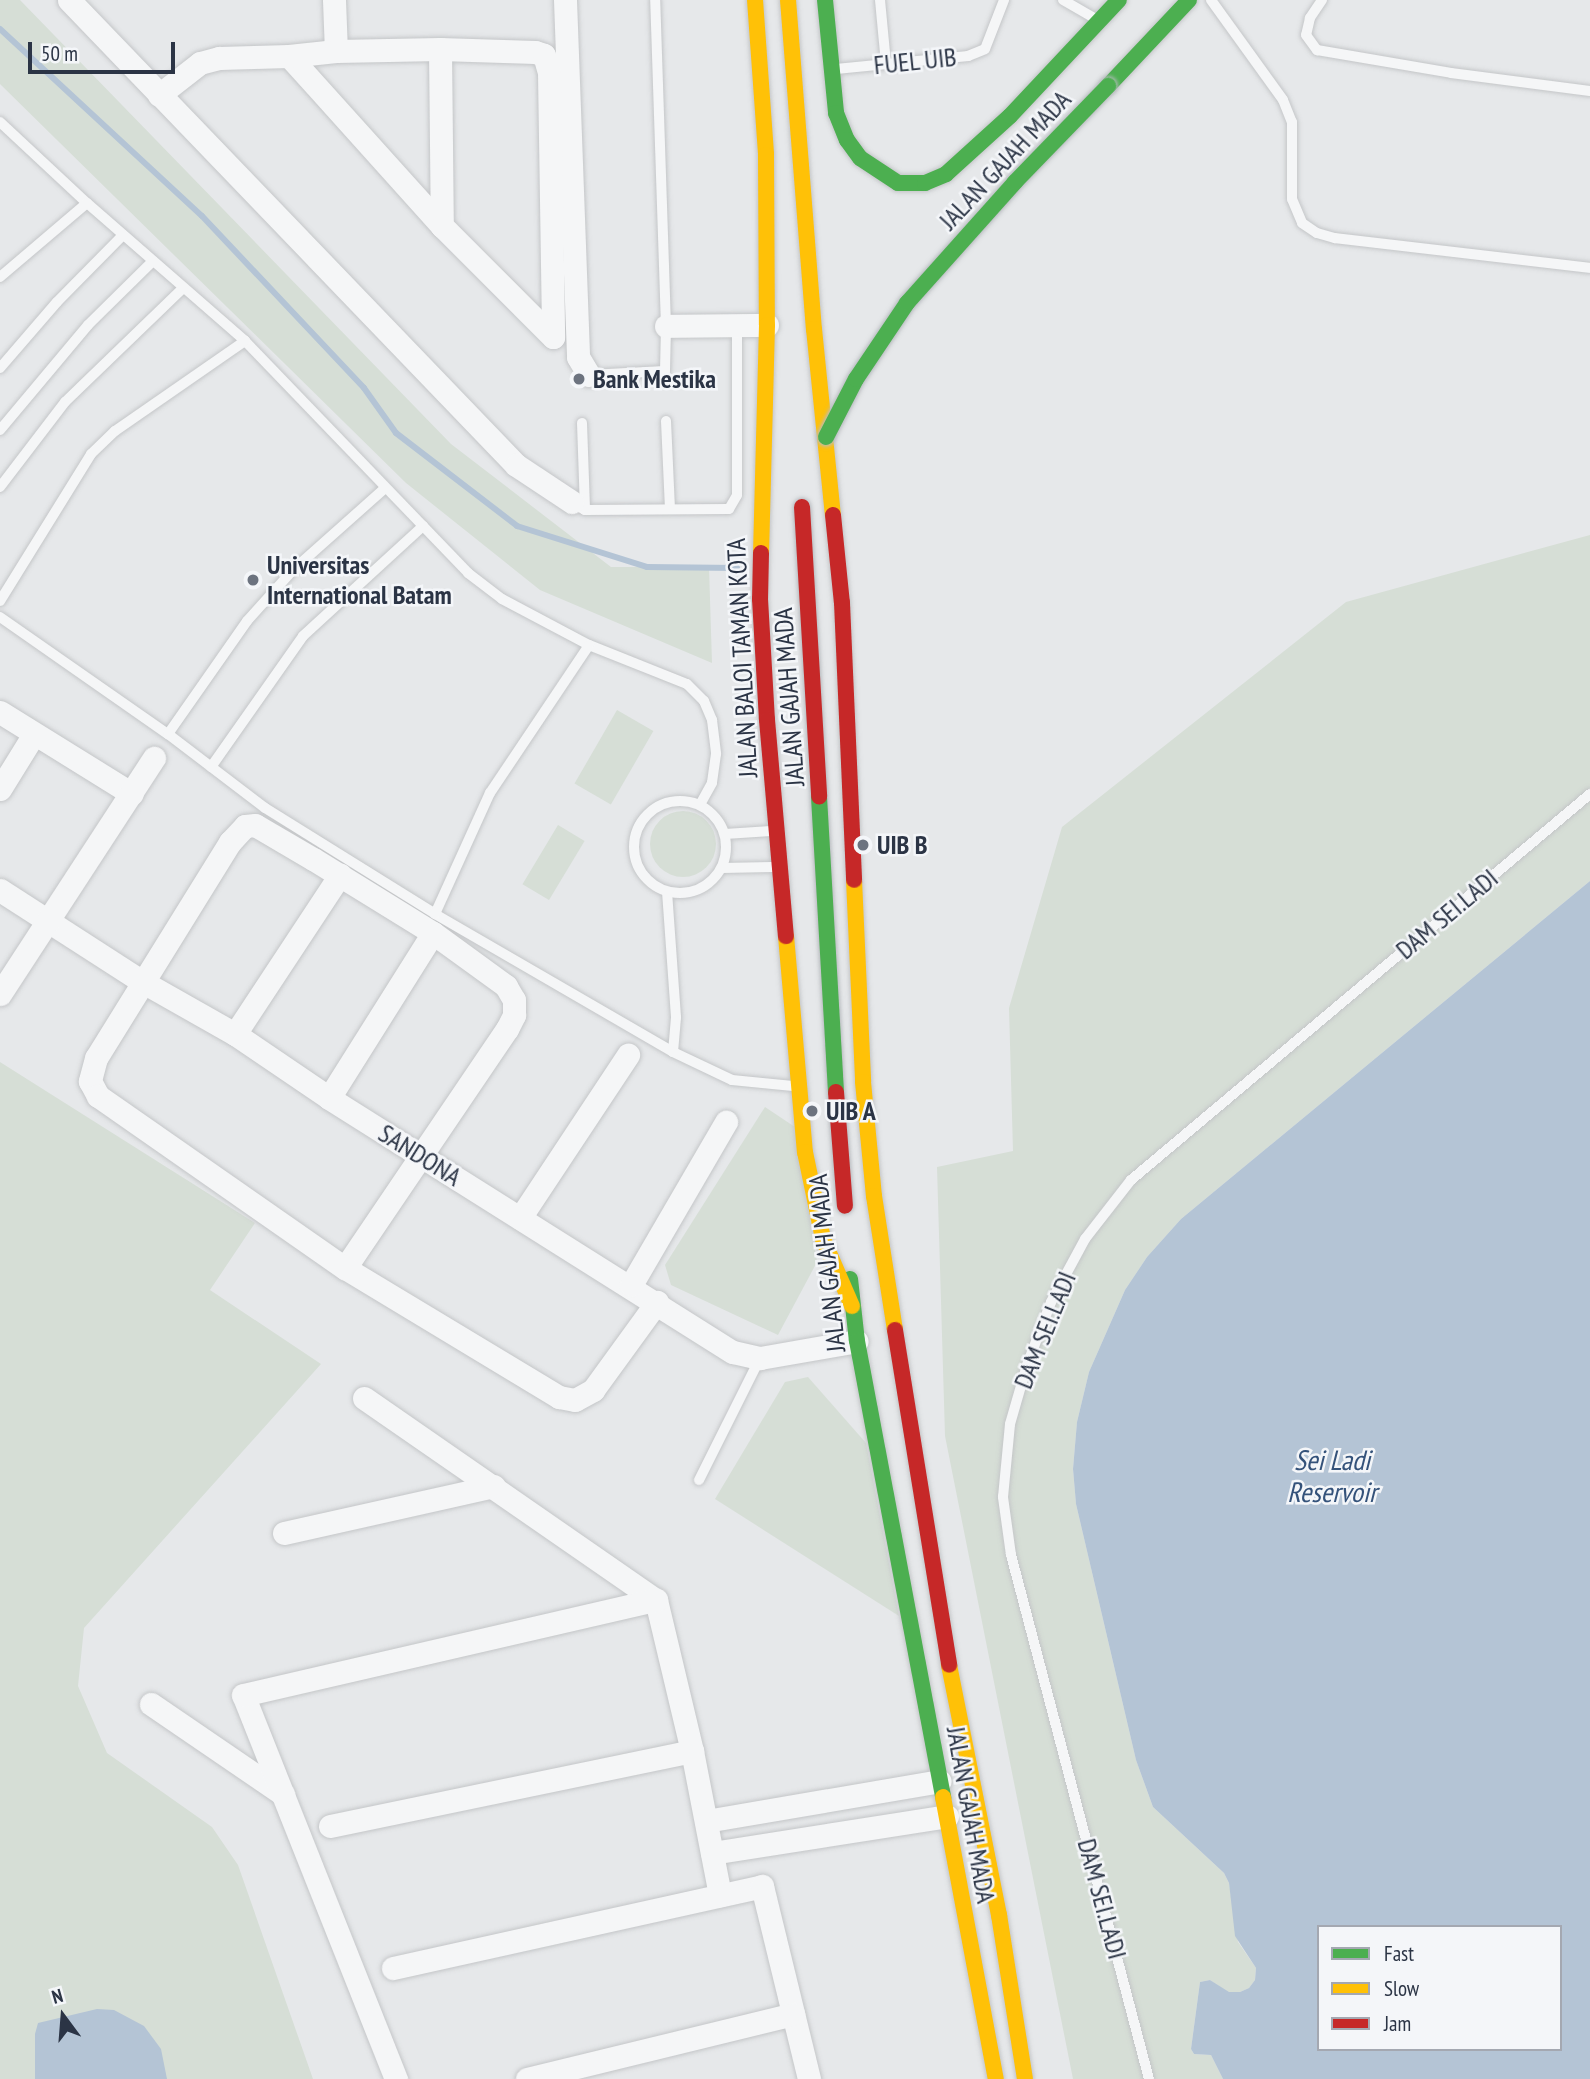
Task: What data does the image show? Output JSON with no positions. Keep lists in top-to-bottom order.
{
  "streets": {
    "highway": ["JALAN GAJAH MADA", "JALAN BALOI TAMAN KOTA"],
    "street": ["SANDONA"],
    "lane": ["FUEL UIB", "DAM SEI.LADI"]
  },
  "crossings": [
    ["JALAN GAJAH MADA", "JALAN BALOI TAMAN KOTA"],
    ["JALAN GAJAH MADA", "SANDONA"]
  ],
  "water": ["Sei Ladi Reservoir"],
  "places": [
    "Bank Mestika",
    "Universitas International Batam",
    "UIB B",
    "UIB A"
  ],
  "legend": ["Fast", "Slow", "Jam"],
  "scale_bar": "50 m",
  "north": "top"
}
